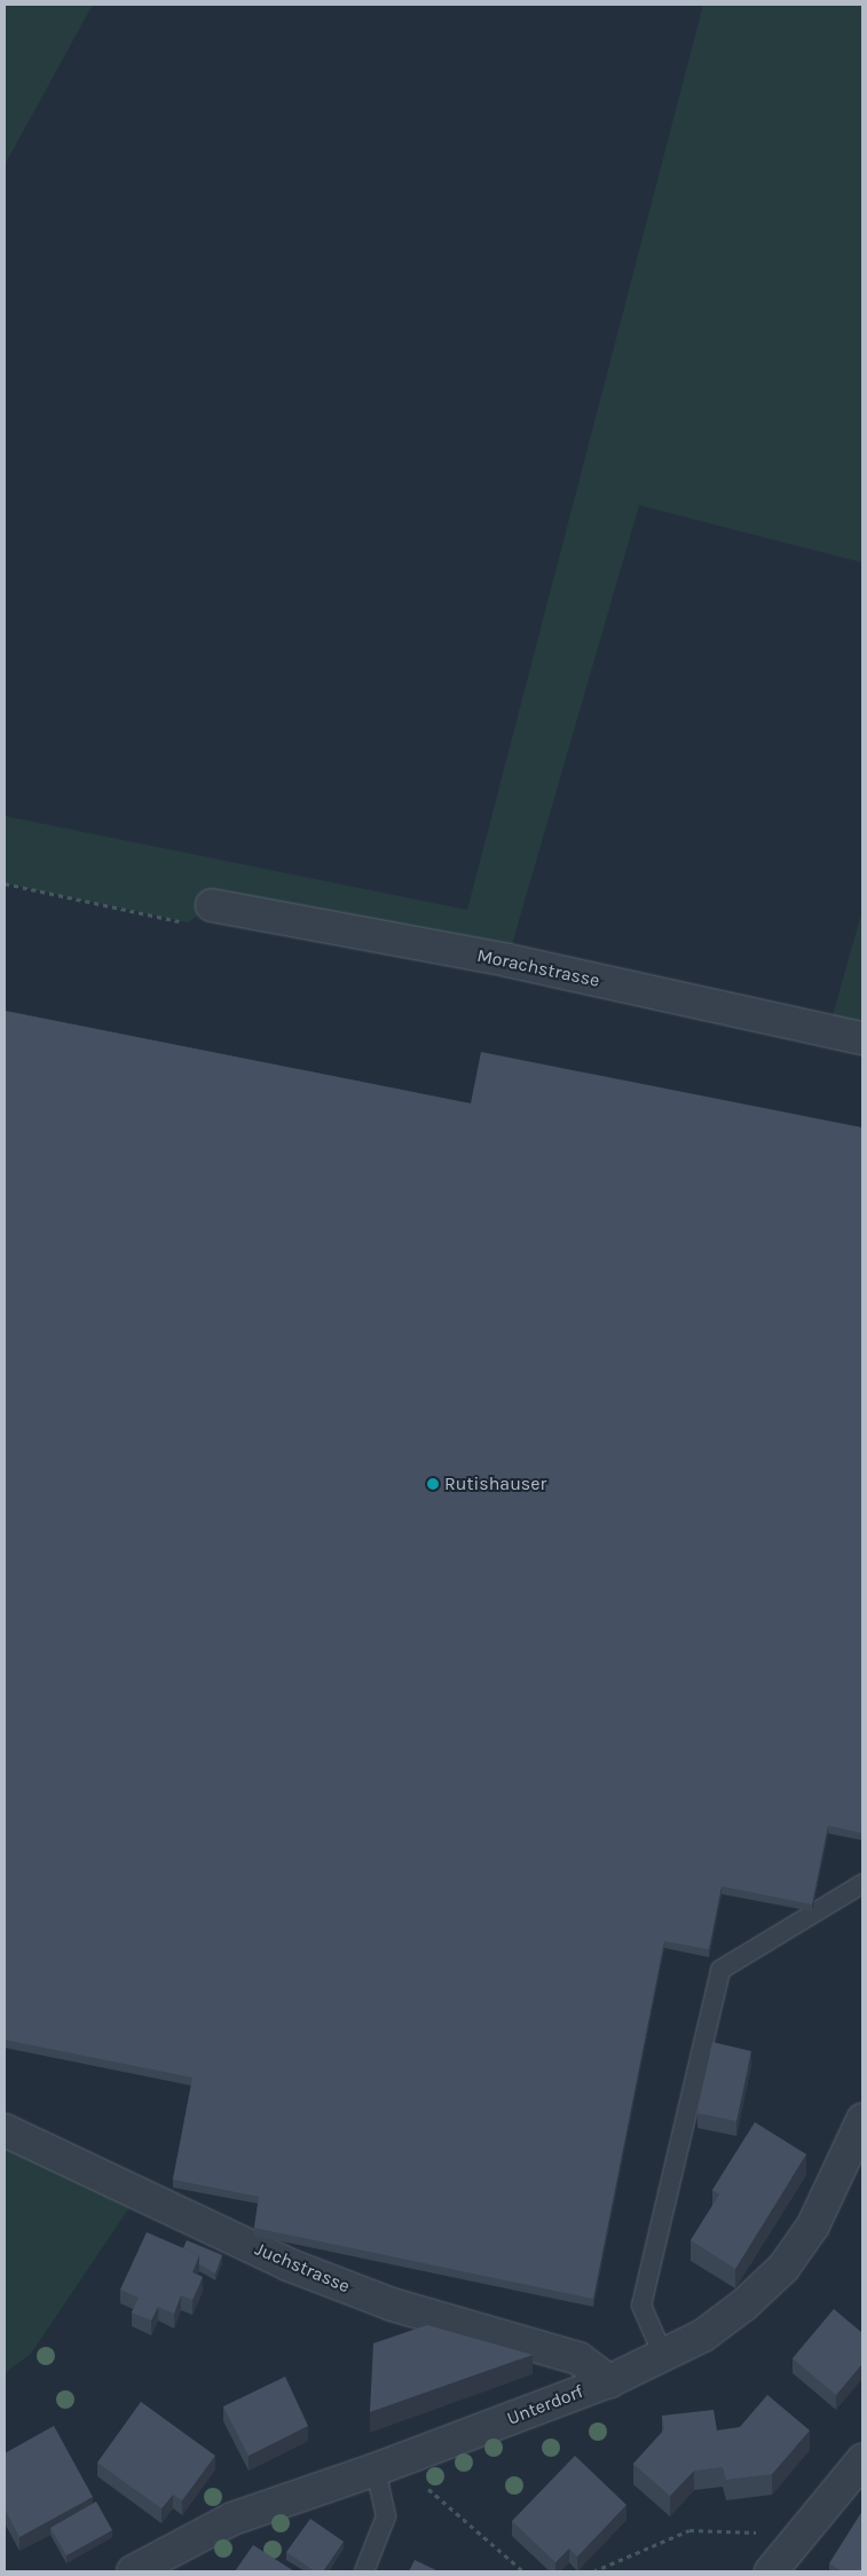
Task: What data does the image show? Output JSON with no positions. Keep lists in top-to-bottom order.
{
  "streets": {
    "street": ["Morachstrasse", "Juchstrasse", "Unterdorf"]
  },
  "crossings": [
    ["Juchstrasse", "Unterdorf"]
  ],
  "places": ["Rutishauser"]
}
